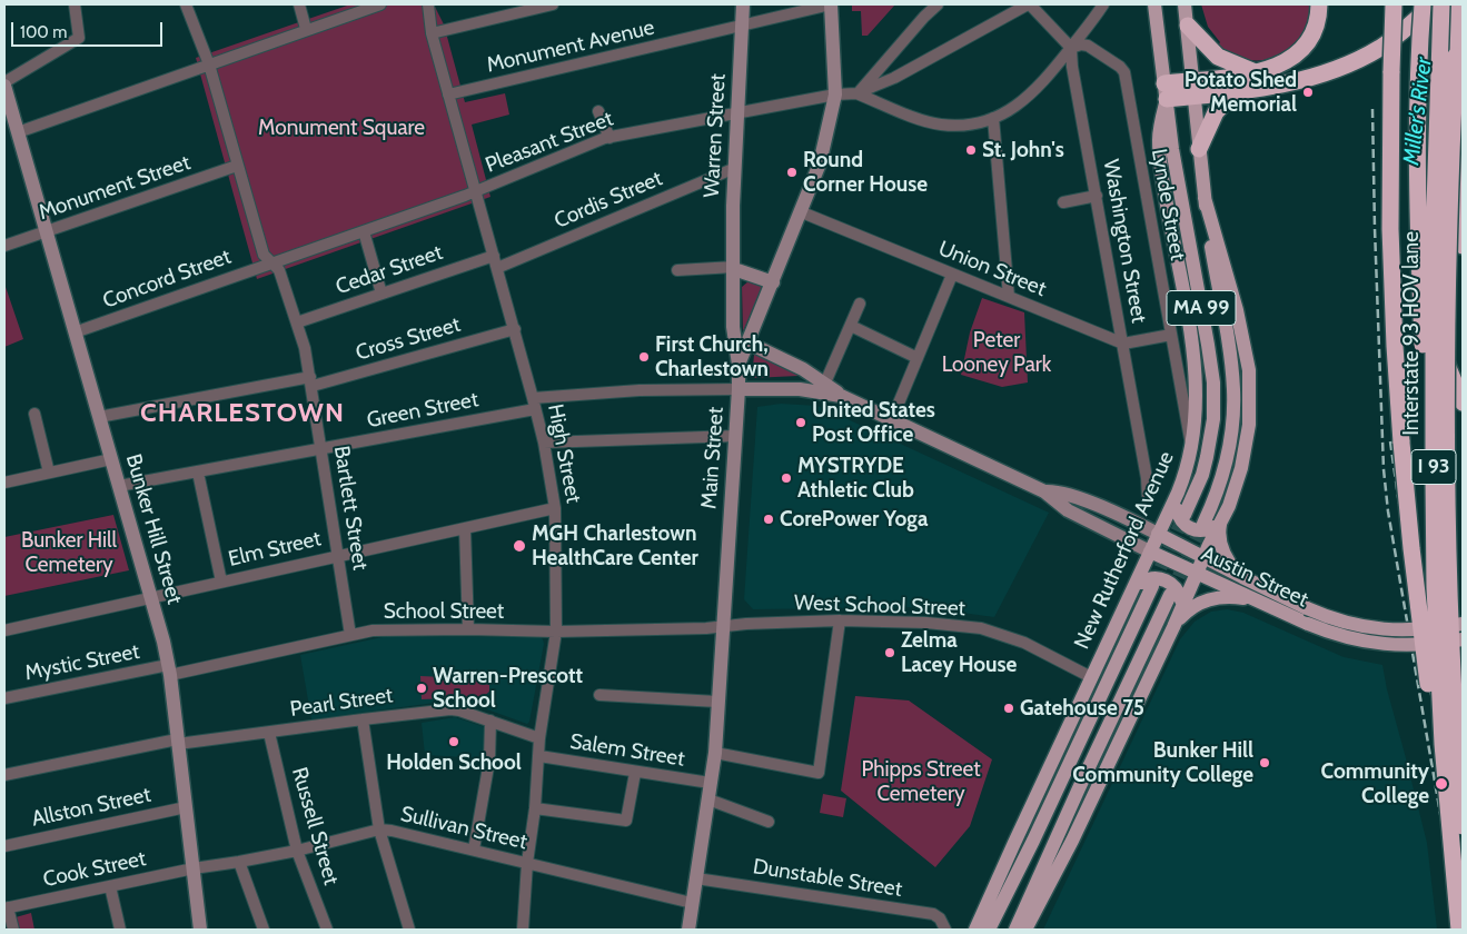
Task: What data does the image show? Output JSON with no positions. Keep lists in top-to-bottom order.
{
  "streets": {
    "highway": ["Interstate 93 HOV lane", "I 93"],
    "main road": [
      "Warren Street",
      "MA 99",
      "Main Street",
      "Bunker Hill Street",
      "New Rutherford Avenue",
      "Austin Street"
    ],
    "street": [
      "Monument Avenue",
      "Pleasant Street",
      "Monument Street",
      "Cordis Street",
      "Lynde Street",
      "Washington Street",
      "Union Street",
      "Cedar Street",
      "Concord Street",
      "Cross Street",
      "Green Street",
      "High Street",
      "Bartlett Street",
      "Elm Street",
      "West School Street",
      "School Street",
      "Mystic Street",
      "Pearl Street",
      "Salem Street",
      "Allston Street",
      "Russell Street",
      "Sullivan Street",
      "Cook Street",
      "Dunstable Street"
    ]
  },
  "crossings": [
    ["Monument Avenue", "Warren Street"],
    ["Monument Avenue", "Main Street"],
    ["Warren Street", "Pleasant Street"],
    ["Warren Street", "Cordis Street"],
    ["Warren Street", "Main Street"],
    ["Pleasant Street", "High Street"],
    ["Pleasant Street", "Main Street"],
    ["Monument Street", "Bunker Hill Street"],
    ["Cordis Street", "High Street"],
    ["Lynde Street", "Washington Street"],
    ["Lynde Street", "New Rutherford Avenue"],
    ["Washington Street", "Union Street"],
    ["Union Street", "Main Street"],
    ["Cedar Street", "High Street"],
    ["Cedar Street", "Bartlett Street"],
    ["Concord Street", "Bartlett Street"],
    ["Concord Street", "Bunker Hill Street"],
    ["Cross Street", "High Street"],
    ["Cross Street", "Bartlett Street"],
    ["Cross Street", "Bunker Hill Street"],
    ["Green Street", "High Street"],
    ["Green Street", "Main Street"],
    ["Green Street", "Bartlett Street"],
    ["Green Street", "Bunker Hill Street"],
    ["Green Street", "Austin Street"],
    ["High Street", "Elm Street"],
    ["High Street", "School Street"],
    ["High Street", "Pearl Street"],
    ["High Street", "Salem Street"],
    ["High Street", "Sullivan Street"],
    ["Main Street", "Austin Street"],
    ["Main Street", "West School Street"],
    ["Main Street", "School Street"],
    ["Main Street", "Salem Street"],
    ["Main Street", "Sullivan Street"],
    ["Main Street", "Dunstable Street"],
    ["Bartlett Street", "Elm Street"],
    ["Bartlett Street", "School Street"],
    ["Bunker Hill Street", "Elm Street"],
    ["Bunker Hill Street", "School Street"],
    ["Bunker Hill Street", "Mystic Street"],
    ["Bunker Hill Street", "Pearl Street"],
    ["Bunker Hill Street", "Allston Street"],
    ["Bunker Hill Street", "Sullivan Street"],
    ["Bunker Hill Street", "Cook Street"],
    ["New Rutherford Avenue", "Austin Street"],
    ["New Rutherford Avenue", "West School Street"],
    ["West School Street", "School Street"],
    ["School Street", "Mystic Street"],
    ["Pearl Street", "Russell Street"],
    ["Russell Street", "Sullivan Street"],
    ["Sullivan Street", "Cook Street"]
  ],
  "districts": ["CHARLESTOWN"],
  "water": ["Miller's River"],
  "parks": [
    "Monument Square",
    "Peter Looney Park",
    "Bunker Hill Cemetery",
    "Phipps Street Cemetery"
  ],
  "places": [
    "Potato Shed Memorial",
    "St. John's",
    "Round Corner House",
    "First Church, Charlestown",
    "United States Post Office",
    "MYSTRYDE Athletic Club",
    "CorePower Yoga",
    "MGH Charlestown HealthCare Center",
    "Zelma Lacey House",
    "Warren-Prescott School",
    "Gatehouse 75",
    "Holden School",
    "Bunker Hill Community College",
    "Community College"
  ],
  "scale_bar": "100 m"
}
